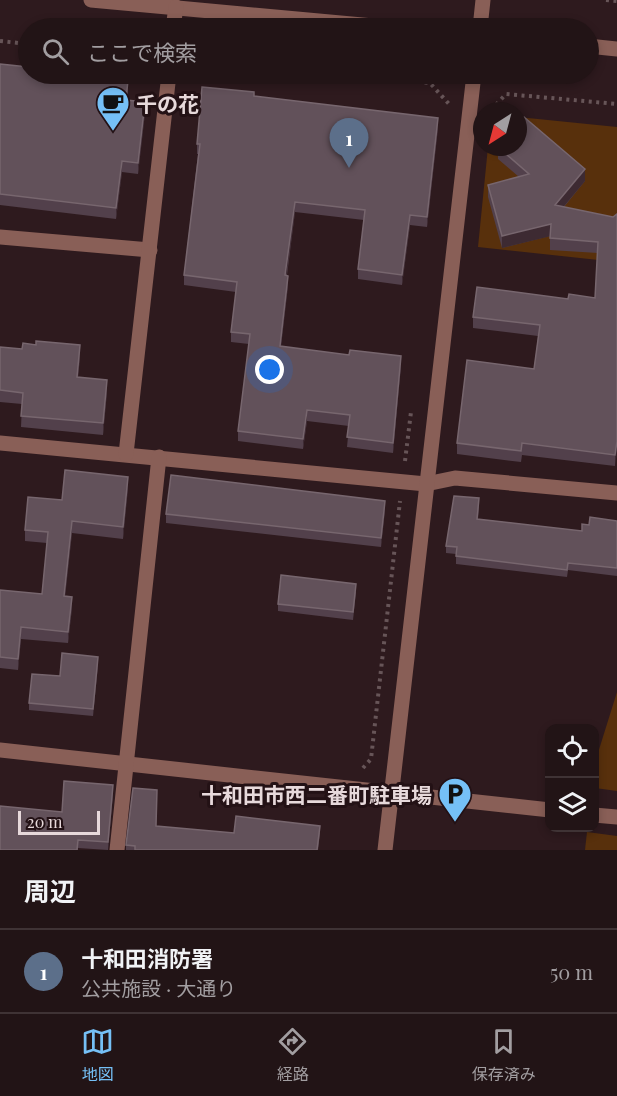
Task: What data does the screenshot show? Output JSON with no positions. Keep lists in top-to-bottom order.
{
  "places": {
    "cafe": ["千の花"],
    "parking": ["十和田市西二番町駐車場"]
  },
  "scale_bar": "20 m",
  "north": "bottom left",
  "page": {
    "search": "ここで検索",
    "pins": "1",
    "scale": "20 m",
    "heading": "周辺",
    "list": [
      {
        "mark": "1",
        "name": "十和田消防署",
        "note": "公共施設 · 大通り",
        "value": "50 m"
      }
    ],
    "nav": ["地図", "経路", "保存済み"]
  }
}
